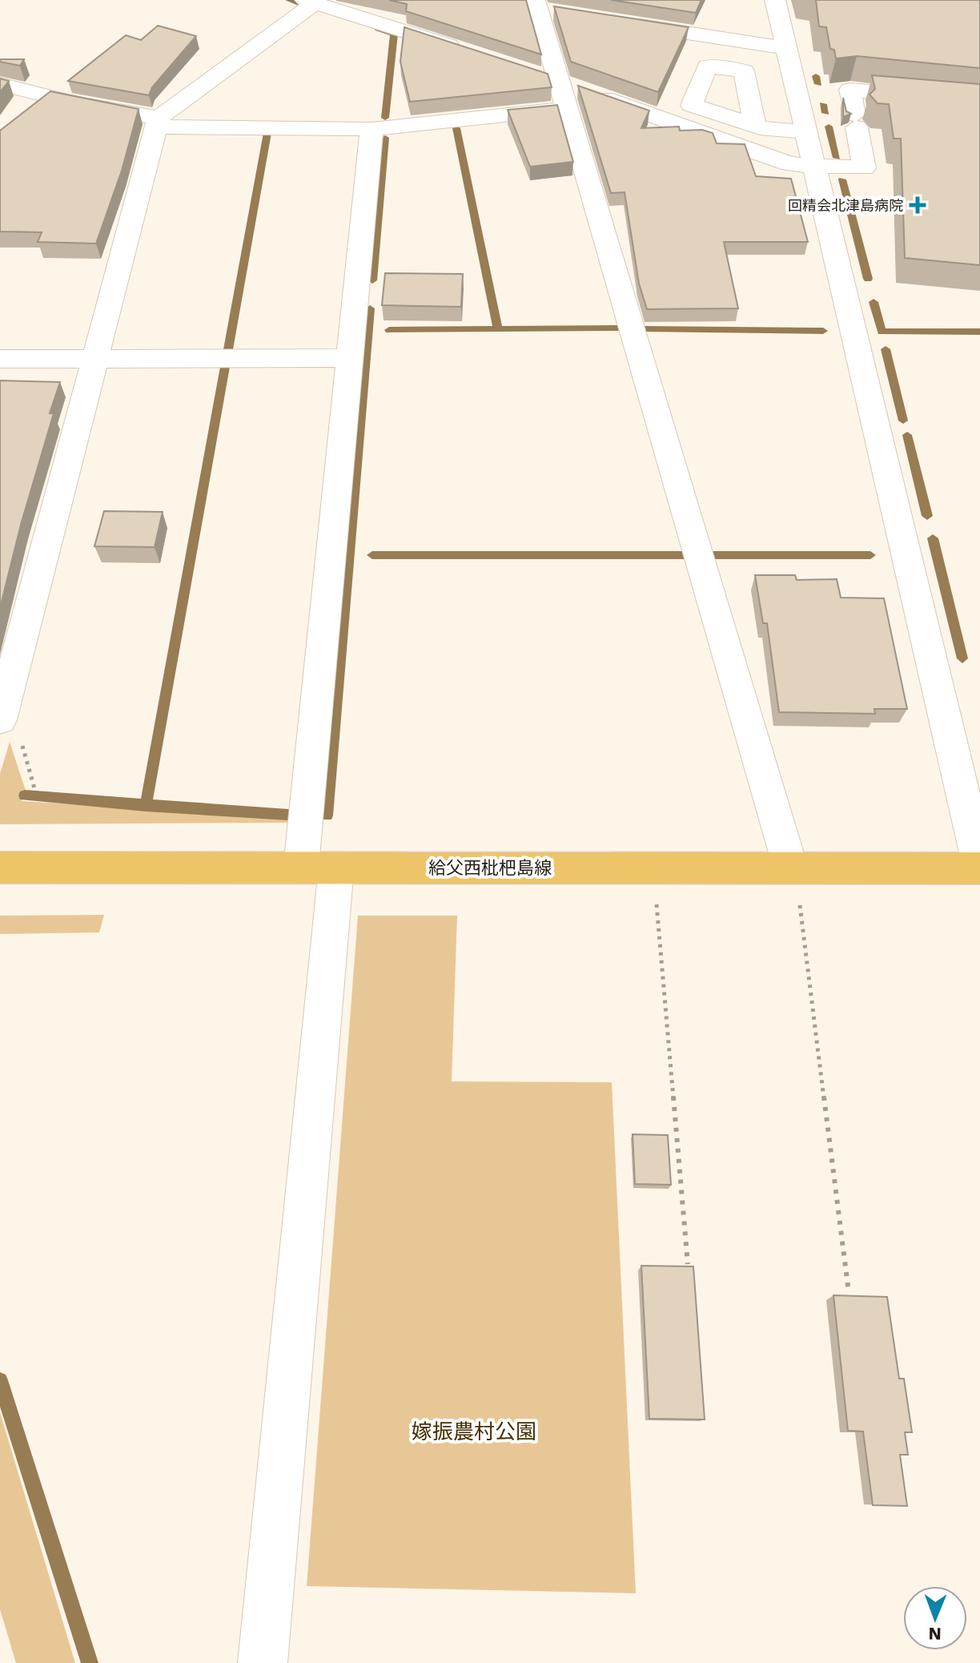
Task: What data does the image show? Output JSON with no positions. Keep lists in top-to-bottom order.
{
  "streets": {
    "main road": ["給父西枇杷島線"]
  },
  "parks": ["嫁振農村公園"],
  "places": {
    "health": ["回精会北津島病院"]
  },
  "north": "bottom"
}
